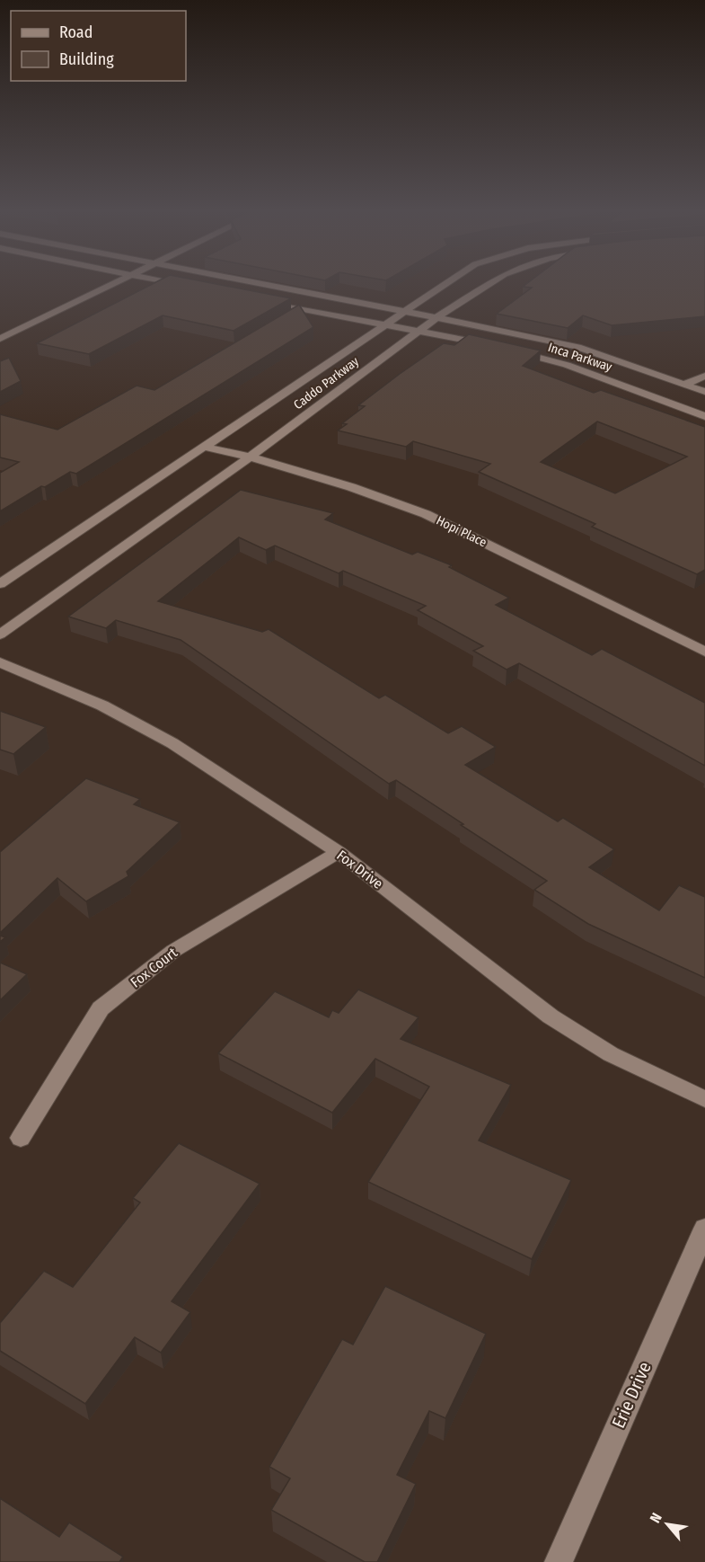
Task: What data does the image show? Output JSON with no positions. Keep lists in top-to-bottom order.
{
  "streets": {
    "street": [
      "Inca Parkway",
      "Caddo Parkway",
      "Hopi Place",
      "Fox Drive",
      "Fox Court",
      "Erie Drive"
    ]
  },
  "crossings": [
    ["Inca Parkway", "Caddo Parkway"],
    ["Caddo Parkway", "Hopi Place"],
    ["Fox Drive", "Fox Court"]
  ],
  "legend": ["Road", "Building"],
  "north": "top left"
}
